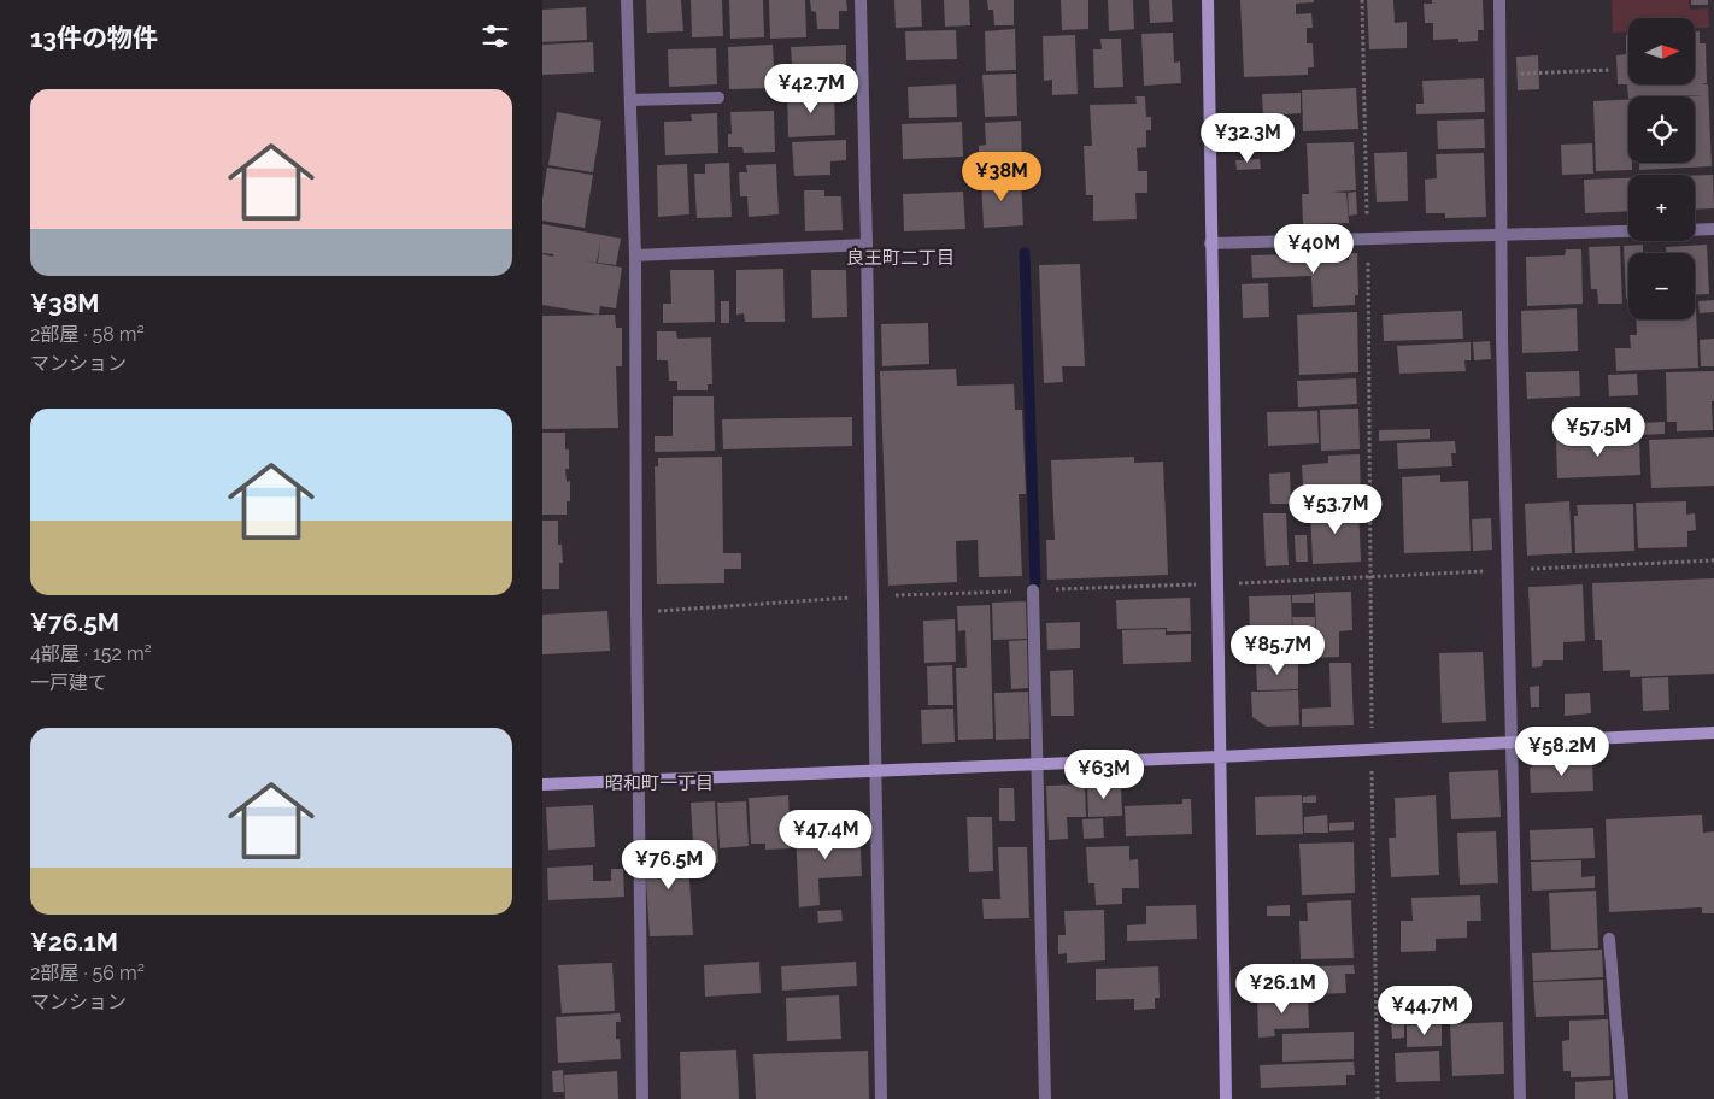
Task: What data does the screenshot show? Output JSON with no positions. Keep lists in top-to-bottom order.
{
  "districts": ["良王町二丁目", "昭和町一丁目"],
  "north": "right",
  "page": {
    "heading": "13件の物件",
    "map_buttons": ["+", "−"],
    "price": [
      "¥42.7M",
      "¥32.3M",
      "¥38M",
      "¥40M",
      "¥57.5M",
      "¥53.7M",
      "¥85.7M",
      "¥58.2M",
      "¥63M",
      "¥47.4M",
      "¥76.5M",
      "¥26.1M",
      "¥44.7M"
    ],
    "list": [
      {
        "name": "¥38M",
        "note": "2部屋 · 58 m² · マンション"
      },
      {
        "name": "¥76.5M",
        "note": "4部屋 · 152 m² · 一戸建て"
      },
      {
        "name": "¥26.1M",
        "note": "2部屋 · 56 m² · マンション"
      }
    ]
  }
}
